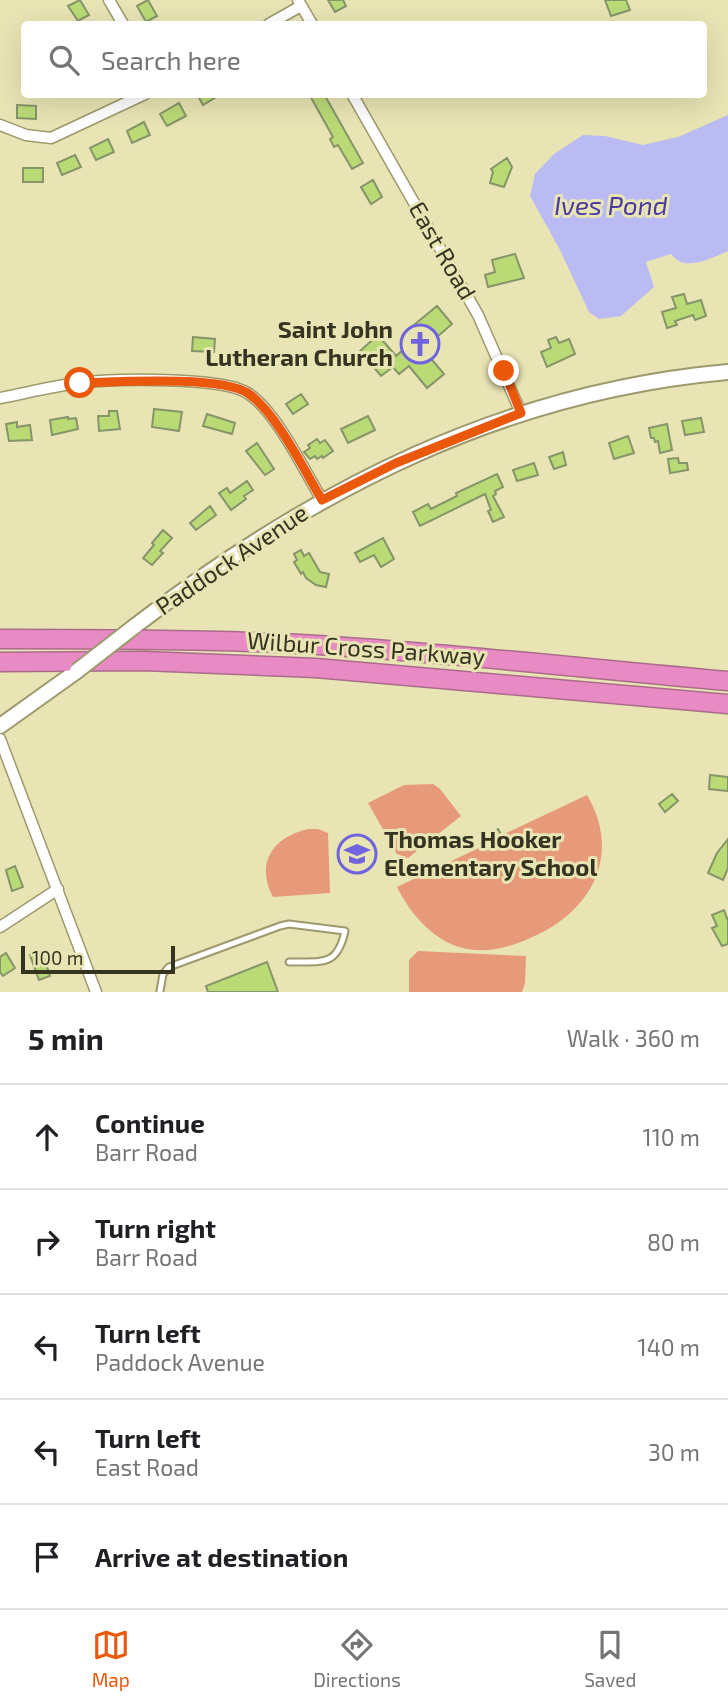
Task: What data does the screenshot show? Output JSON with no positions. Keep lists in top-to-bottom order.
{
  "streets": {
    "highway": ["Wilbur Cross Parkway"],
    "main road": ["Paddock Avenue"],
    "street": ["East Road"]
  },
  "crossings": [
    ["East Road", "Paddock Avenue"]
  ],
  "water": ["Ives Pond"],
  "places": {
    "church": ["Saint John Lutheran Church"],
    "school or university": ["Thomas Hooker Elementary School"]
  },
  "scale_bar": "100 m",
  "page": {
    "search": "Search here",
    "scale": "100 m",
    "heading": ["5 min", "Walk · 360 m"],
    "list": [
      ["Continue", "Barr Road", "110 m"],
      ["Turn right", "Barr Road", "80 m"],
      ["Turn left", "Paddock Avenue", "140 m"],
      ["Turn left", "East Road", "30 m"],
      "Arrive at destination"
    ],
    "nav": ["Map", "Directions", "Saved"]
  }
}
